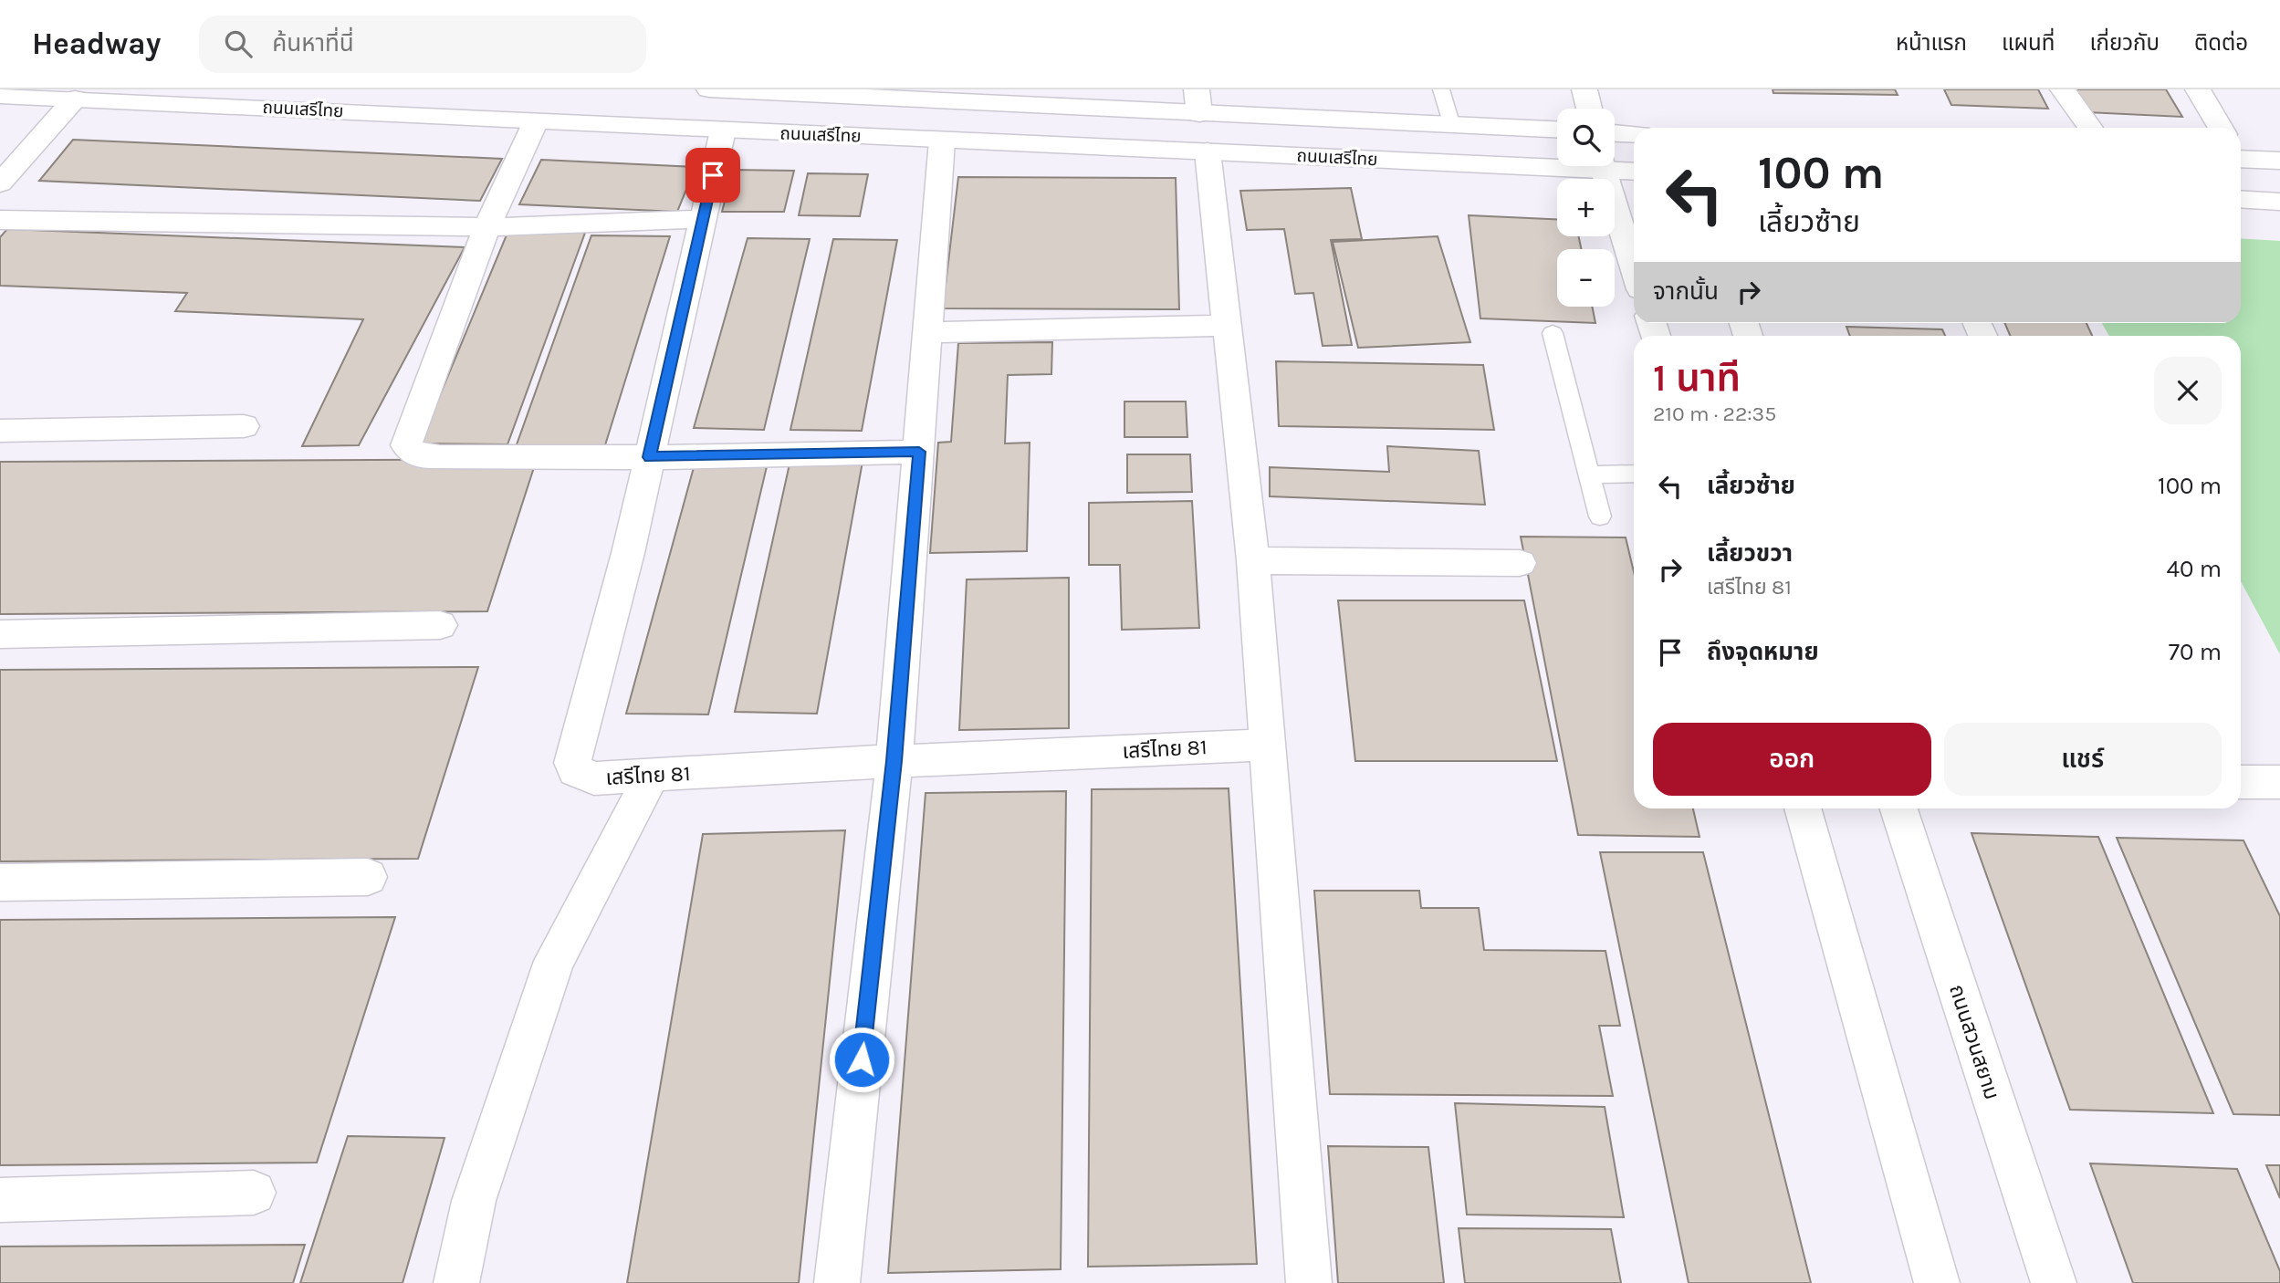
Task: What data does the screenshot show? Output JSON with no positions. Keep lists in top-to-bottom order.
{
  "streets": {
    "street": ["ถนนเสรีไทย", "เสรีไทย 81", "ถนนสวนสยาม"]
  },
  "crossings": [
    ["ถนนเสรีไทย", "เสรีไทย 81"]
  ],
  "page": {
    "header": "Headway",
    "search": "ค้นหาที่นี่",
    "nav": [
      "หน้าแรก",
      "แผนที่",
      "เกี่ยวกับ",
      "ติดต่อ"
    ],
    "map_buttons": ["+", "−"],
    "turn": ["100 m", "เลี้ยวซ้าย"],
    "then": "จากนั้น",
    "heading": ["1 นาที", "210 m · 22:35"],
    "list": [
      {
        "name": "เลี้ยวซ้าย",
        "value": "100 m"
      },
      {
        "name": "เลี้ยวขวา",
        "note": "เสรีไทย 81",
        "value": "40 m"
      },
      {
        "name": "ถึงจุดหมาย",
        "value": "70 m"
      }
    ],
    "buttons": ["ออก", "แชร์"]
  }
}
